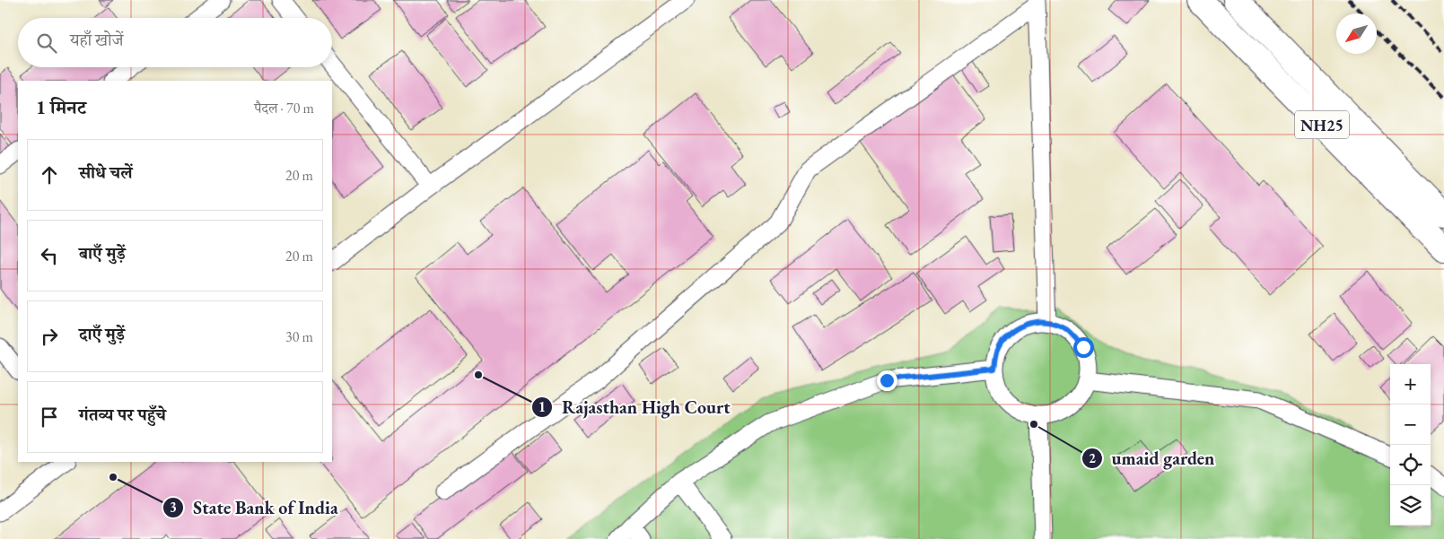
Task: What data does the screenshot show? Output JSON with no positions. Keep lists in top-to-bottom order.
{
  "streets": {
    "main road": ["NH25"]
  },
  "places": ["Rajasthan High Court", "umaid garden", "State Bank of India"],
  "north": "bottom left",
  "page": {
    "search": "यहाँ खोजें",
    "heading": ["1 मिनट", "पैदल · 70 m"],
    "list": [
      ["सीधे चलें", "20 m"],
      ["बाएँ मुड़ें", "20 m"],
      ["दाएँ मुड़ें", "30 m"],
      "गंतव्य पर पहुँचे"
    ],
    "map_buttons": ["+", "−"]
  }
}
